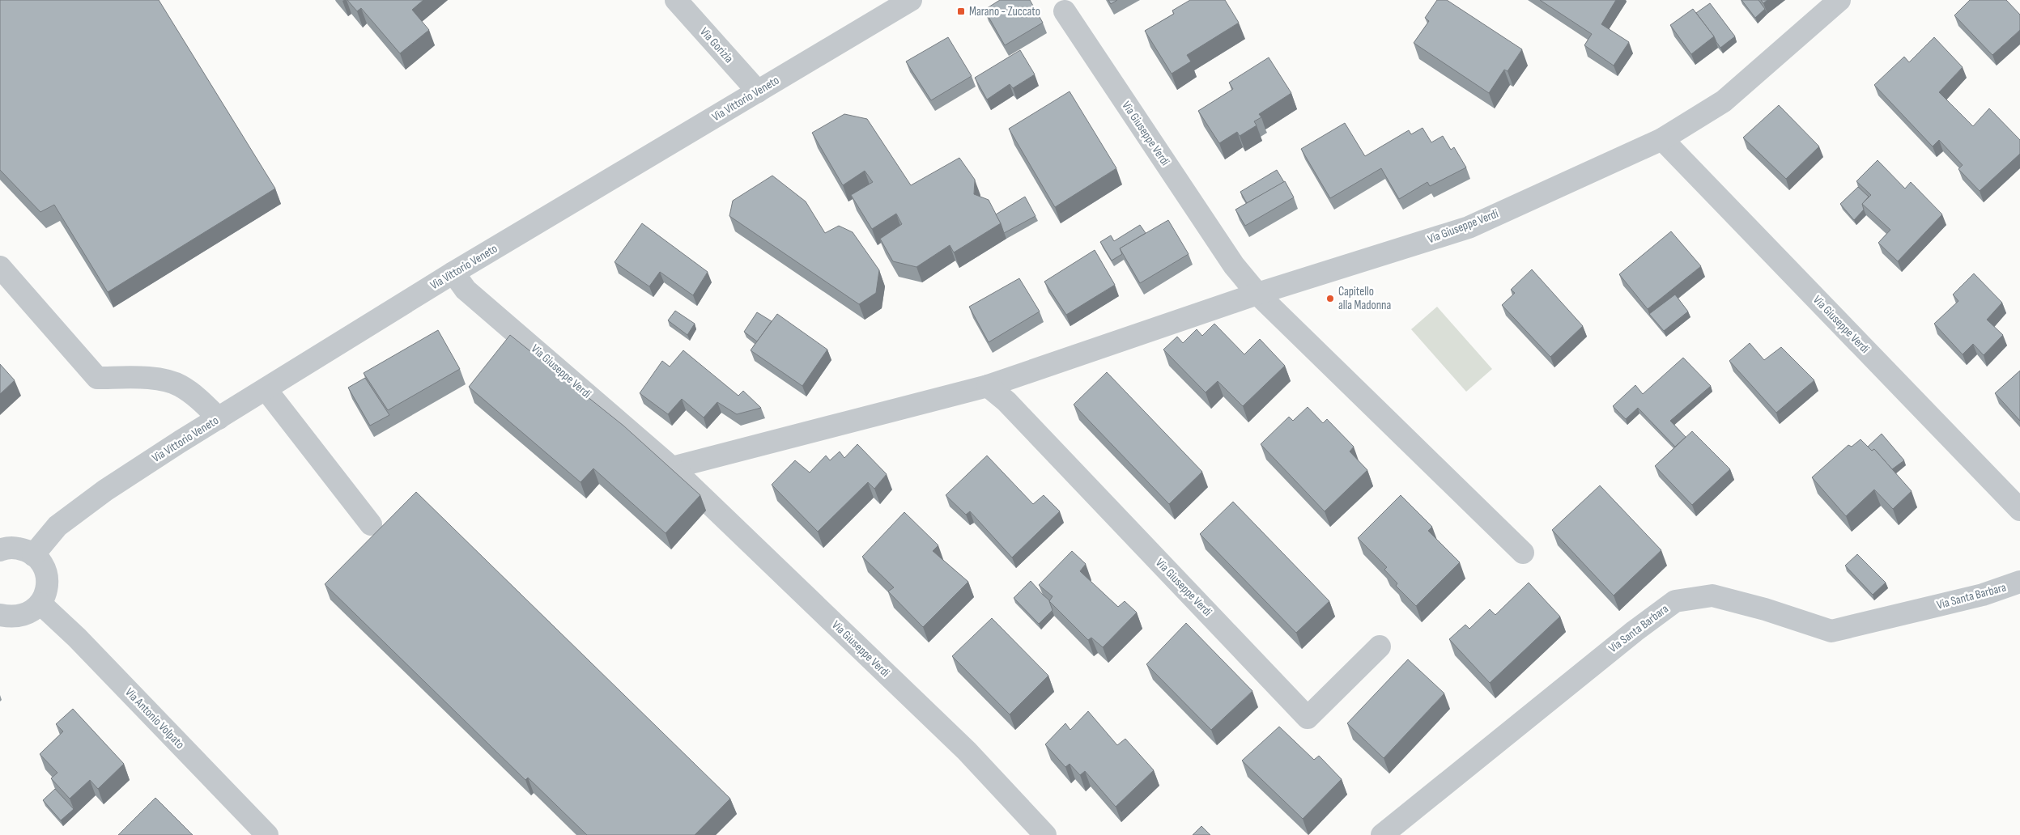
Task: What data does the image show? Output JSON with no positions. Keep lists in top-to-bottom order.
{
  "streets": {
    "street": [
      "Via Gorizia",
      "Via Vittorio Veneto",
      "Via Giuseppe Verdi",
      "Via Santa Barbara",
      "Via Antonio Volpato"
    ]
  },
  "crossings": [
    ["Via Gorizia", "Via Vittorio Veneto"],
    ["Via Vittorio Veneto", "Via Giuseppe Verdi"]
  ],
  "places": {
    "transit": ["Marano - Zuccato"],
    "other": ["Capitello alla Madonna"]
  }
}
